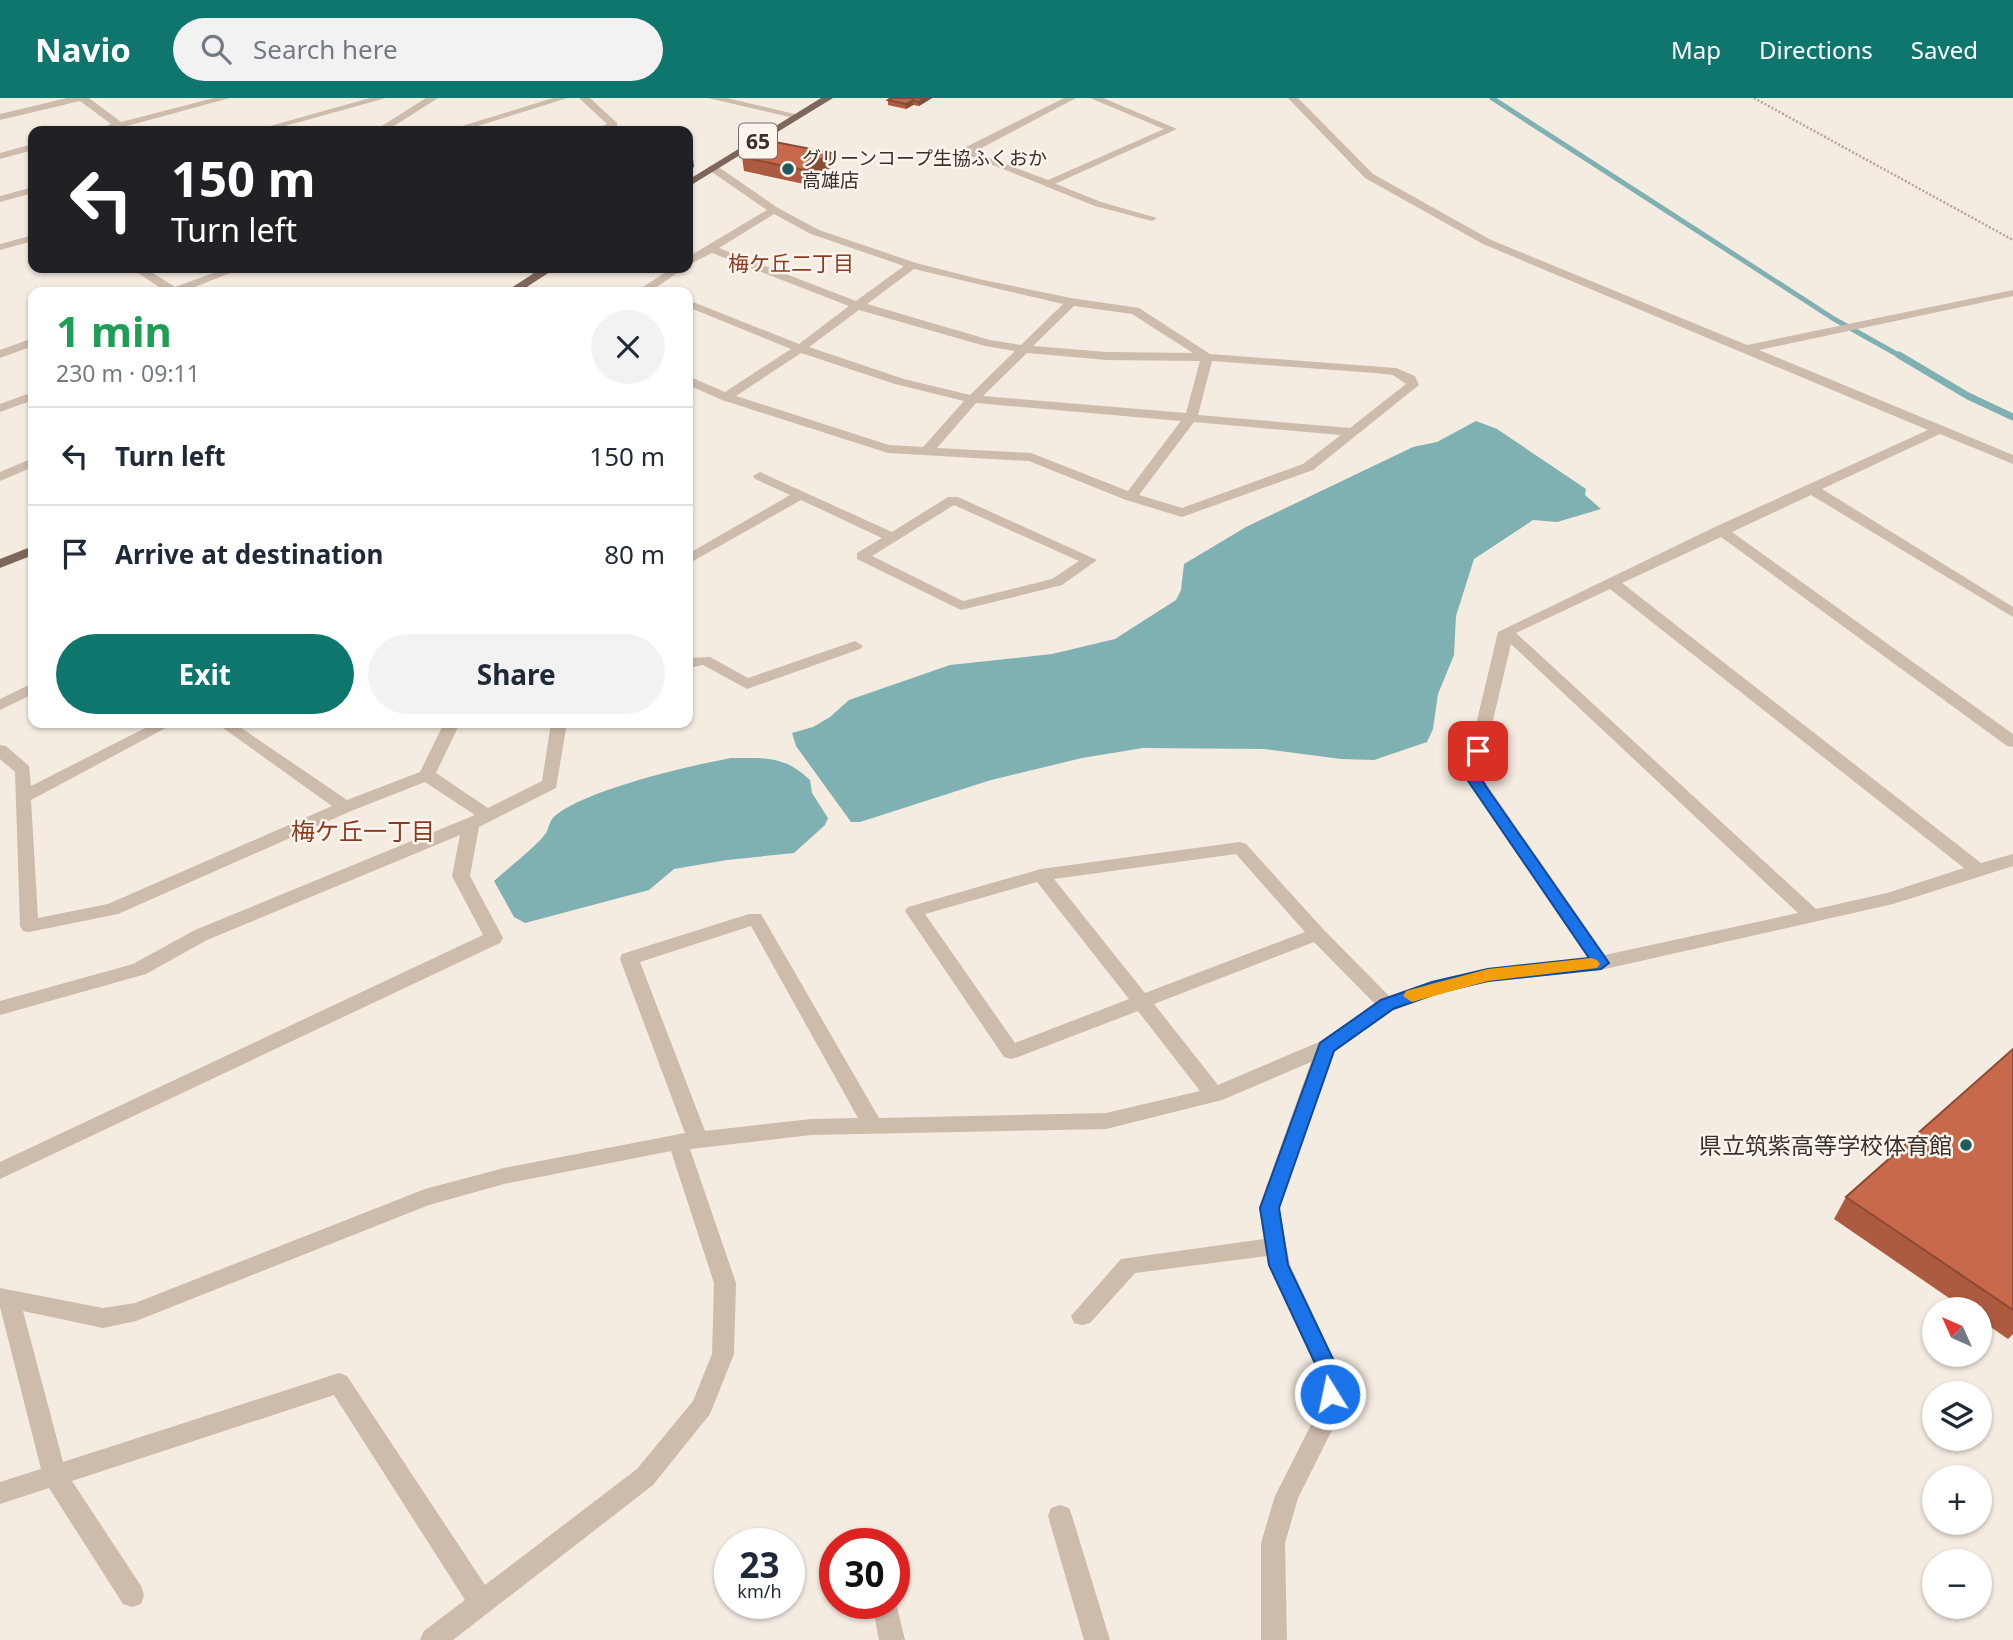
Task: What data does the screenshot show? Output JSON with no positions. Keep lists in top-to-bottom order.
{
  "streets": {
    "main road": ["65"]
  },
  "districts": ["梅ケ丘二丁目", "梅ケ丘一丁目"],
  "places": ["グリーンコープ生協ふくおか 高雄店", "県立筑紫高等学校体育館"],
  "north": "top left",
  "page": {
    "header": "Navio",
    "search": "Search here",
    "nav": ["Map", "Directions", "Saved"],
    "turn": ["150 m", "Turn left"],
    "heading": ["1 min", "230 m · 09:11"],
    "list": [
      {
        "name": "Turn left",
        "value": "150 m"
      },
      {
        "name": "Arrive at destination",
        "value": "80 m"
      }
    ],
    "buttons": ["Exit", "Share"],
    "map_buttons": ["+", "−"],
    "speed": "23 km/h",
    "limit": "30"
  }
}
